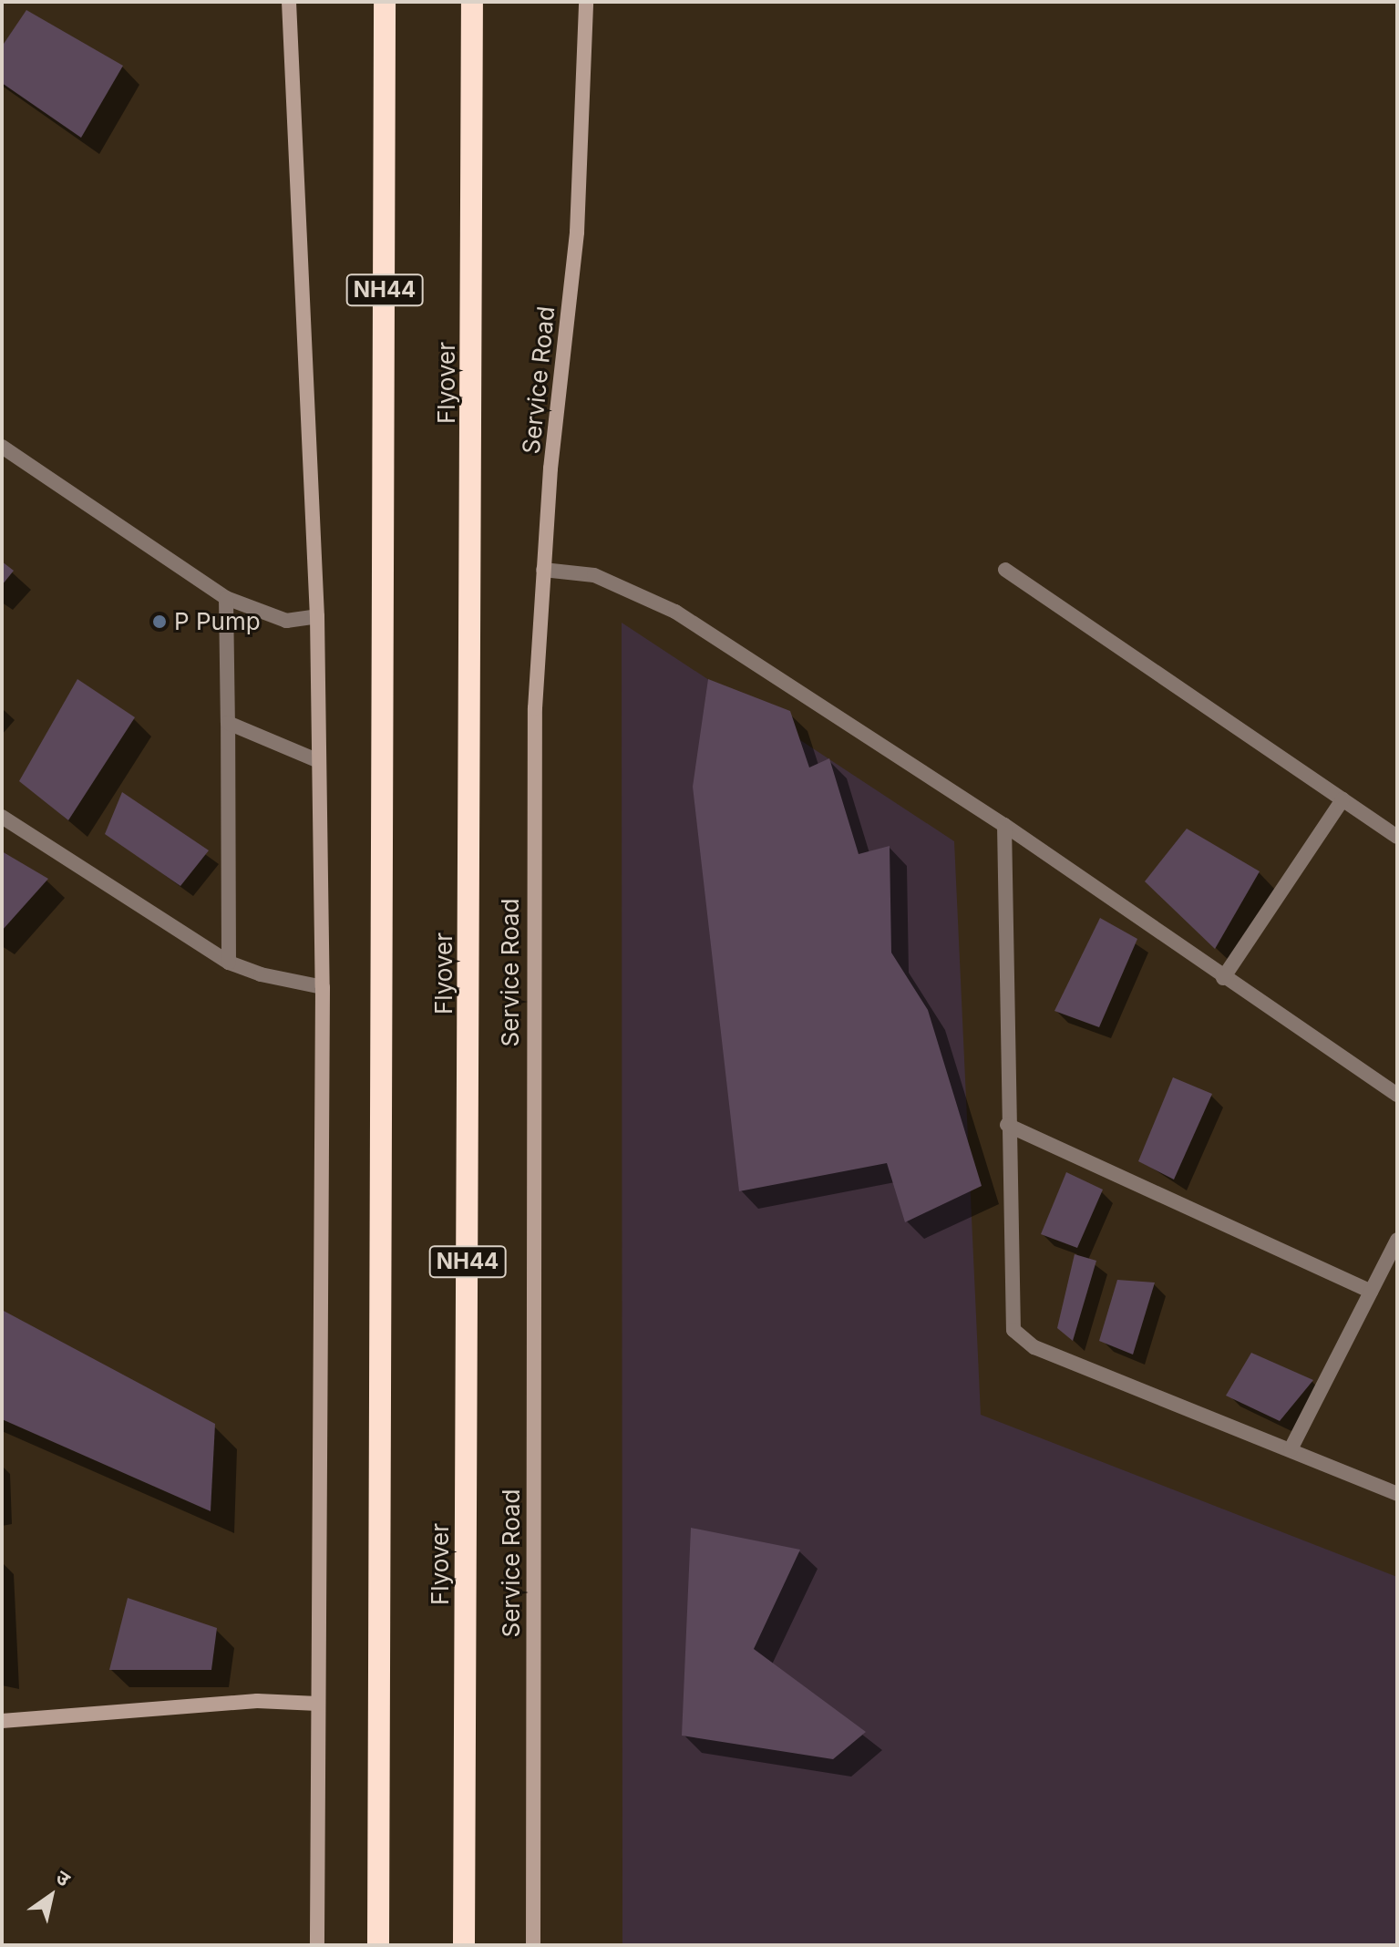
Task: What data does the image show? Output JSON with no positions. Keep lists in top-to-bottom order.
{
  "streets": {
    "highway": ["NH44", "Flyover"],
    "street": ["Service Road"]
  },
  "places": ["P Pump"],
  "north": "top right"
}
